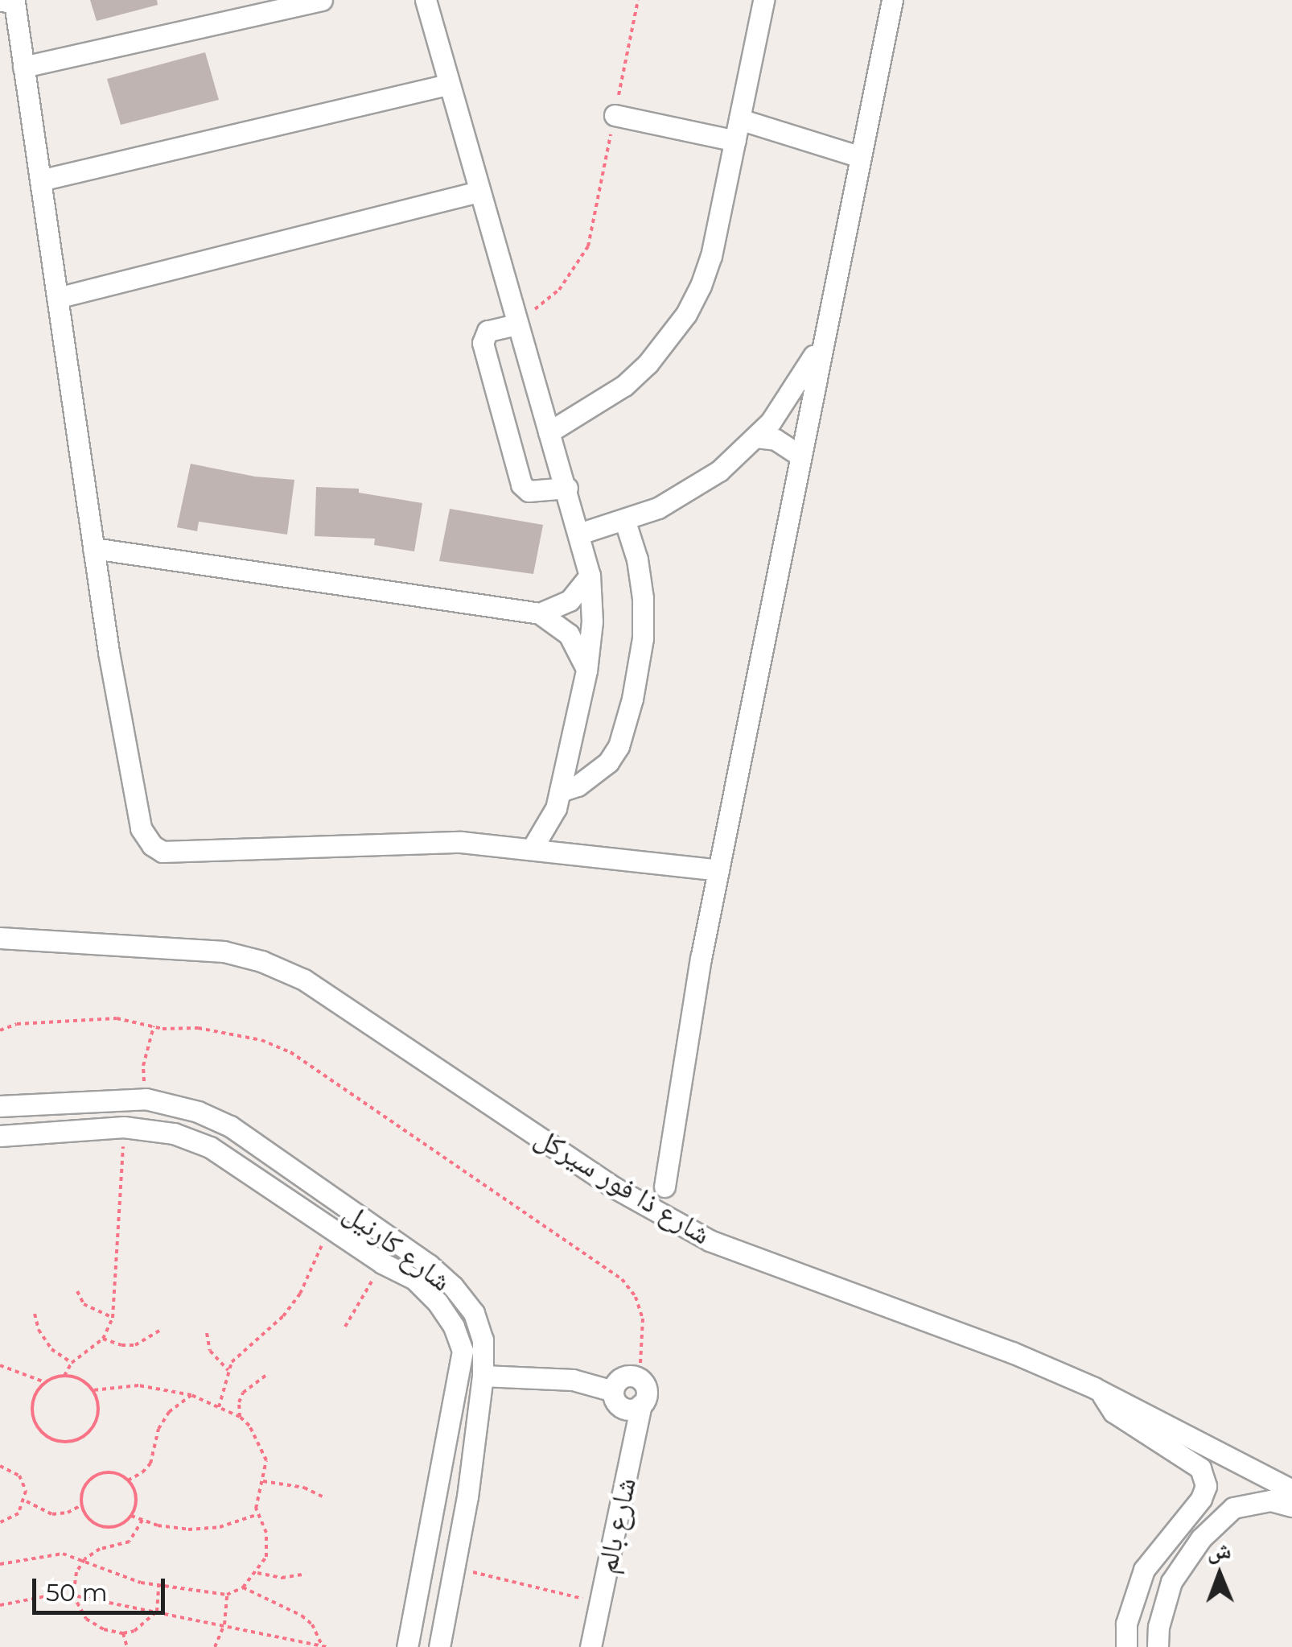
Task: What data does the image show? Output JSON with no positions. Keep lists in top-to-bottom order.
{
  "streets": {
    "street": ["شارع ذا فور سيركل", "شارع كارنيل", "شارع بالم"]
  },
  "scale_bar": "50 m",
  "north": "top"
}
